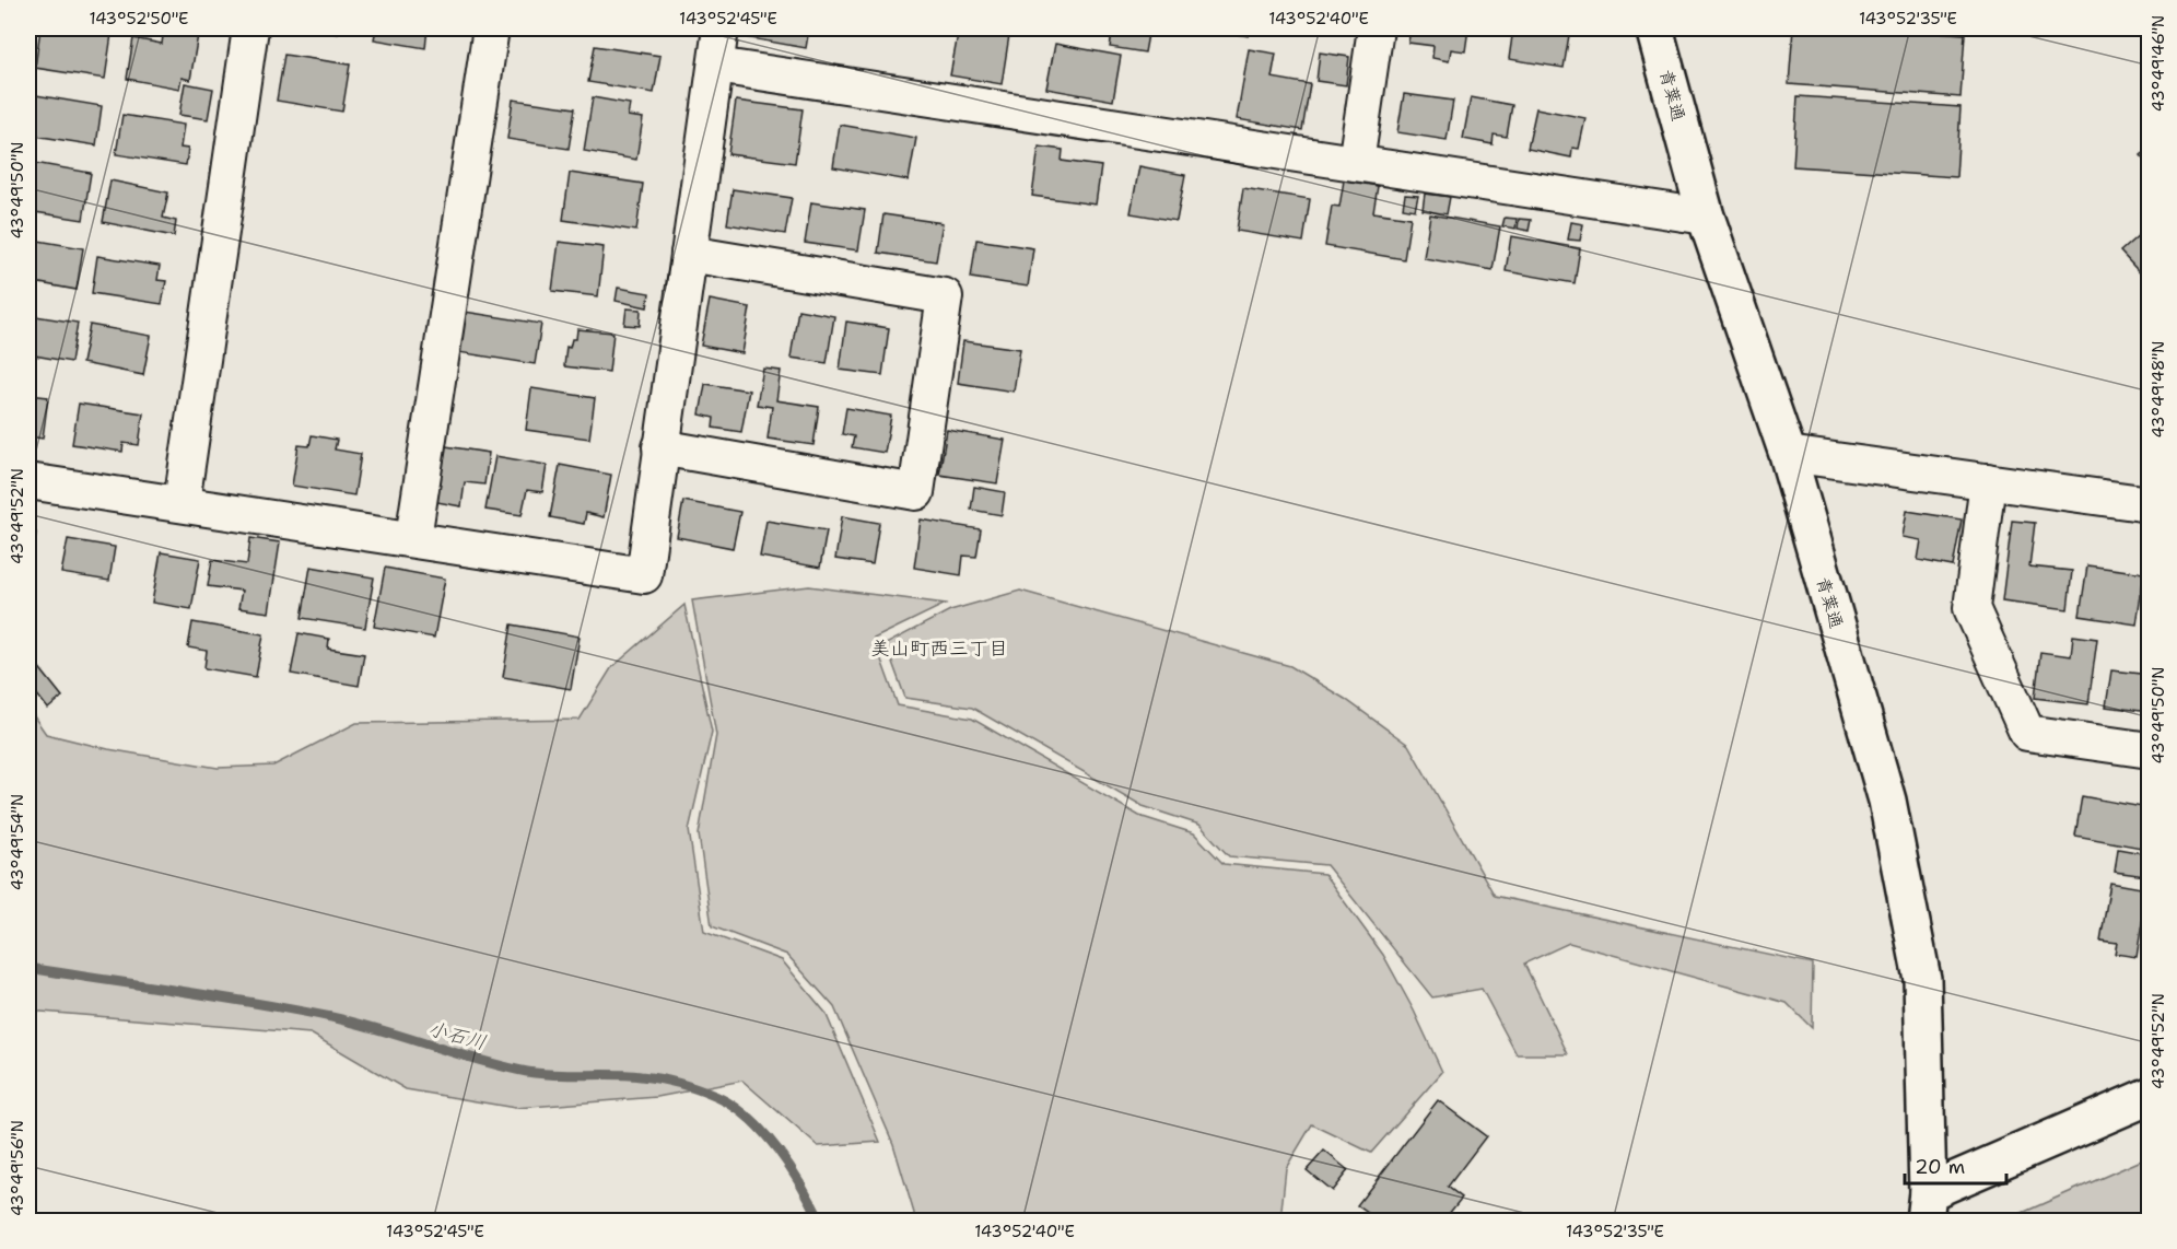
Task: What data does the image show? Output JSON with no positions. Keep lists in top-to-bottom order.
{
  "streets": {
    "street": ["青葉通"]
  },
  "districts": ["美山町西三丁目"],
  "water": ["小石川"],
  "scale_bar": "20 m",
  "coordinates": [
    "143°52'50\"E",
    "143°52'45\"E",
    "143°52'40\"E",
    "143°52'35\"E",
    "43°49'46\"N",
    "43°49'50\"N",
    "43°49'48\"N",
    "43°49'52\"N",
    "43°49'54\"N",
    "43°49'56\"N"
  ]
}
